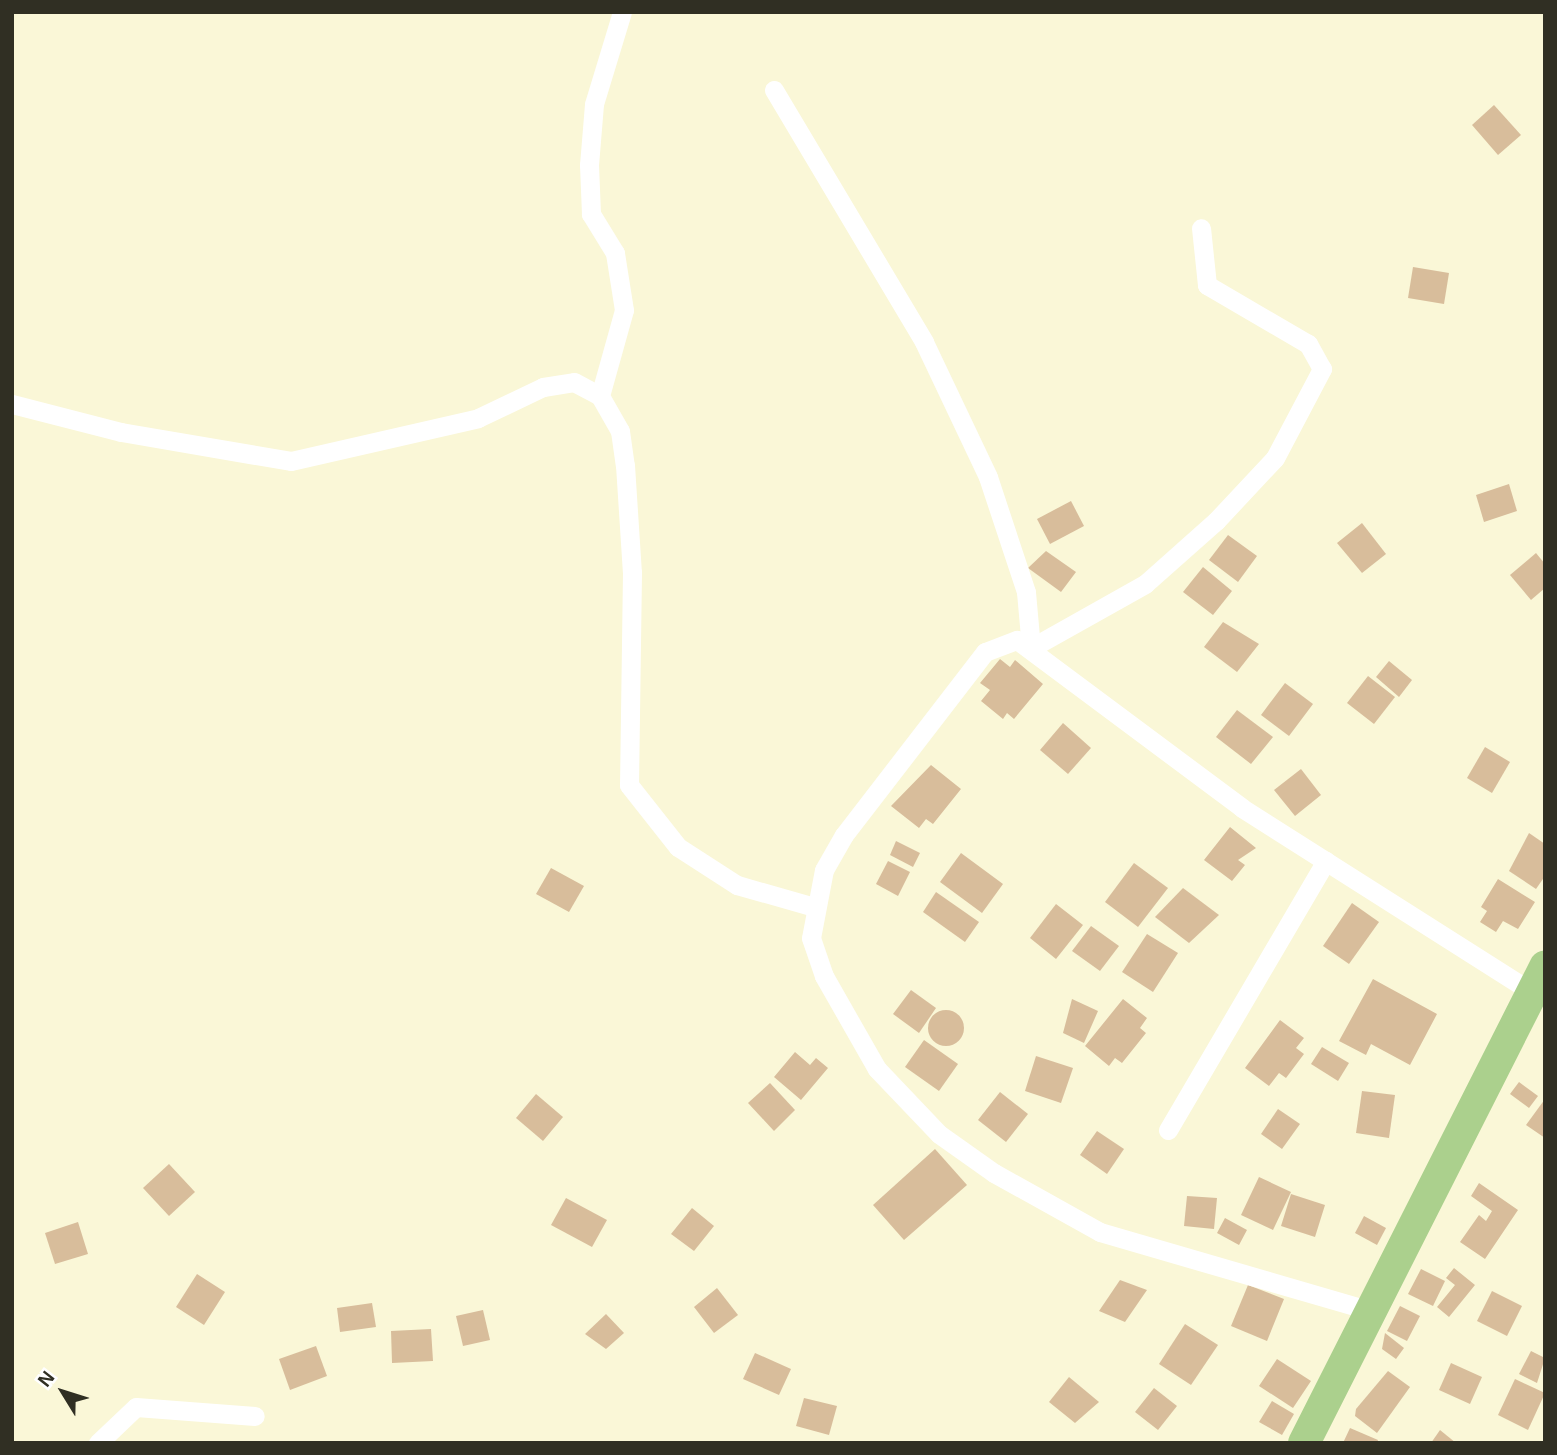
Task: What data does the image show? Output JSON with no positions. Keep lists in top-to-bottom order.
{
  "north": "top left"
}
